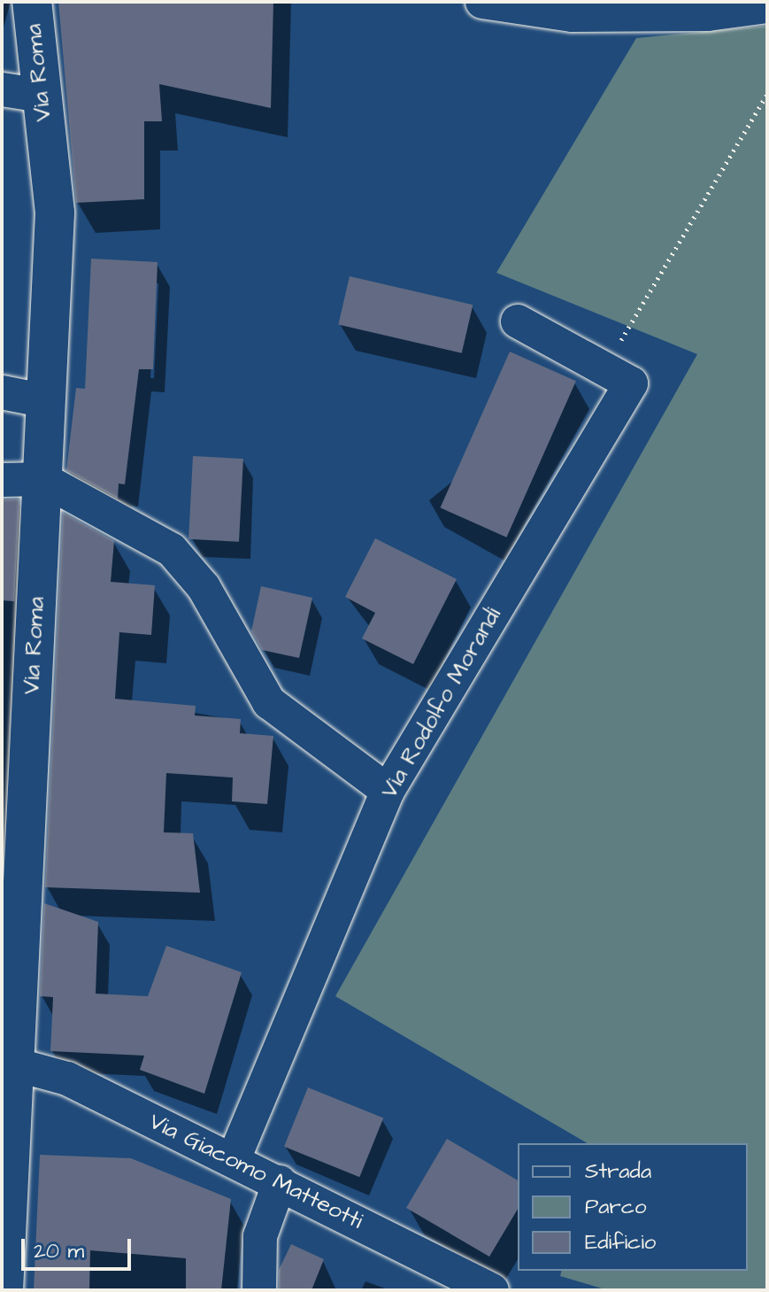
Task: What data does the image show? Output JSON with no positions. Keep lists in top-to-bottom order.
{
  "streets": {
    "main road": ["Via Roma"],
    "street": ["Via Rodolfo Morandi", "Via Giacomo Matteotti"]
  },
  "crossings": [
    ["Via Roma", "Via Giacomo Matteotti"],
    ["Via Rodolfo Morandi", "Via Giacomo Matteotti"]
  ],
  "legend": ["Strada", "Parco", "Edificio"],
  "scale_bar": "20 m"
}
